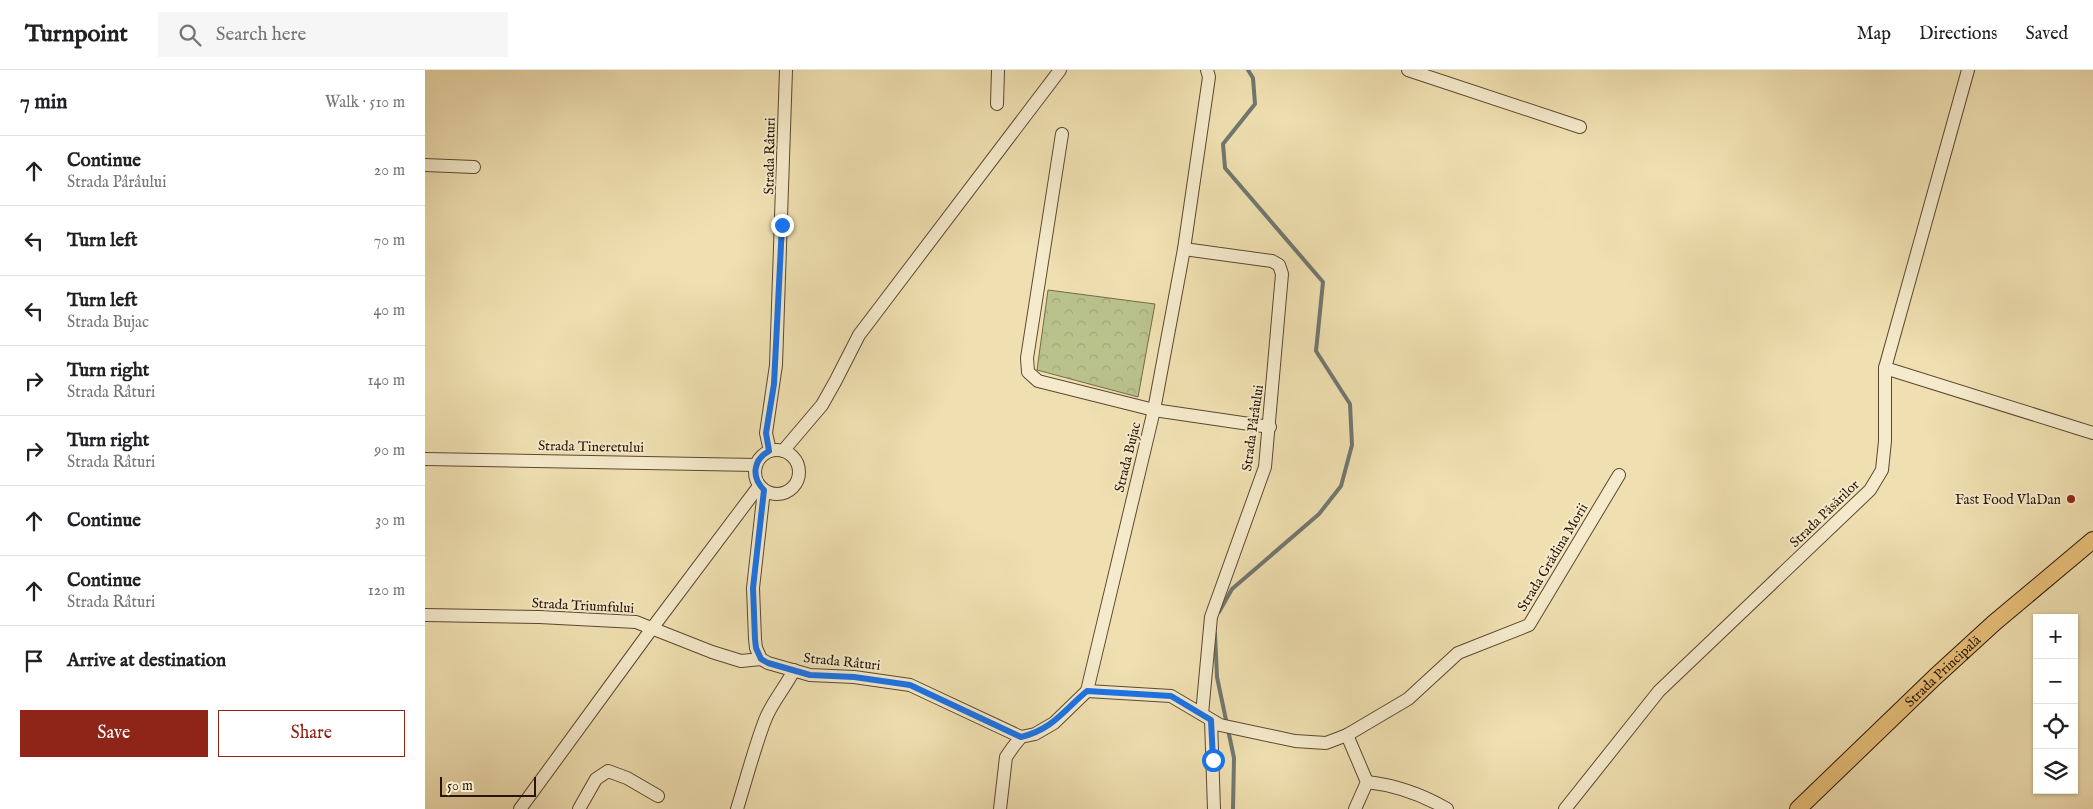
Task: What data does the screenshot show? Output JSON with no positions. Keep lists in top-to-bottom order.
{
  "streets": {
    "main road": ["Strada Principală"],
    "street": [
      "Strada Râturi",
      "Strada Pârâului",
      "Strada Tineretului",
      "Strada Bujac",
      "Strada Păsărilor",
      "Strada Grădina Morii",
      "Strada Triumfului"
    ]
  },
  "crossings": [
    ["Strada Râturi", "Strada Tineretului"],
    ["Strada Râturi", "Strada Triumfului"],
    ["Strada Pârâului", "Strada Bujac"],
    ["Strada Pârâului", "Strada Grădina Morii"],
    ["Strada Bujac", "Strada Grădina Morii"]
  ],
  "places": ["Fast Food VlaDan"],
  "scale_bar": "50 m",
  "page": {
    "header": "Turnpoint",
    "search": "Search here",
    "nav": ["Map", "Directions", "Saved"],
    "heading": ["7 min", "Walk · 510 m"],
    "list": [
      ["Continue", "Strada Pârâului", "20 m"],
      ["Turn left", "70 m"],
      ["Turn left", "Strada Bujac", "40 m"],
      ["Turn right", "Strada Râturi", "140 m"],
      ["Turn right", "Strada Râturi", "90 m"],
      ["Continue", "30 m"],
      ["Continue", "Strada Râturi", "120 m"],
      "Arrive at destination"
    ],
    "map_buttons": ["+", "−"],
    "buttons": ["Save", "Share"],
    "scale": "50 m"
  }
}
